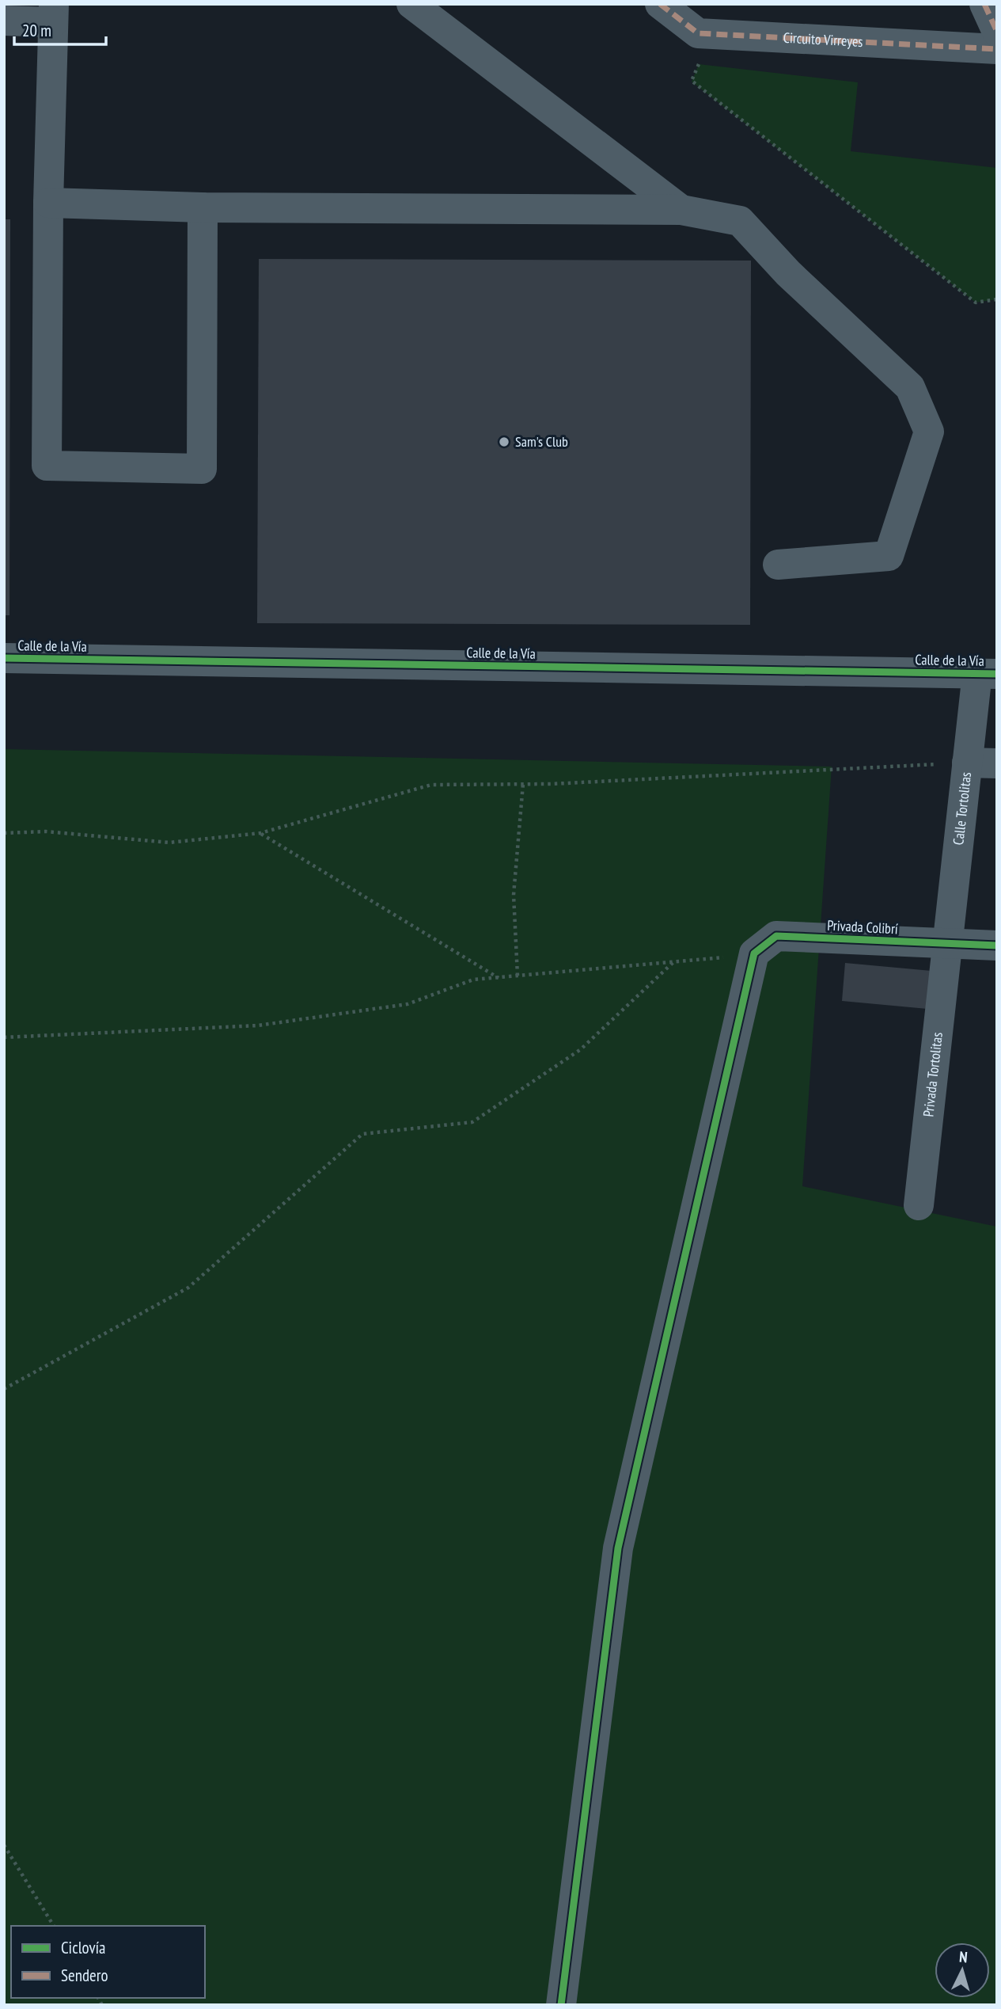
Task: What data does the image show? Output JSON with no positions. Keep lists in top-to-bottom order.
{
  "streets": {
    "street": [
      "Circuito Virreyes",
      "Calle de la Vía",
      "Calle Tortolitas",
      "Privada Colibrí",
      "Privada Tortolitas"
    ]
  },
  "crossings": [
    ["Calle de la Vía", "Calle Tortolitas"],
    ["Calle Tortolitas", "Privada Colibrí"],
    ["Calle Tortolitas", "Privada Tortolitas"],
    ["Privada Colibrí", "Privada Tortolitas"]
  ],
  "places": ["Sam's Club"],
  "legend": ["Ciclovía", "Sendero"],
  "scale_bar": "20 m",
  "north": "top"
}
